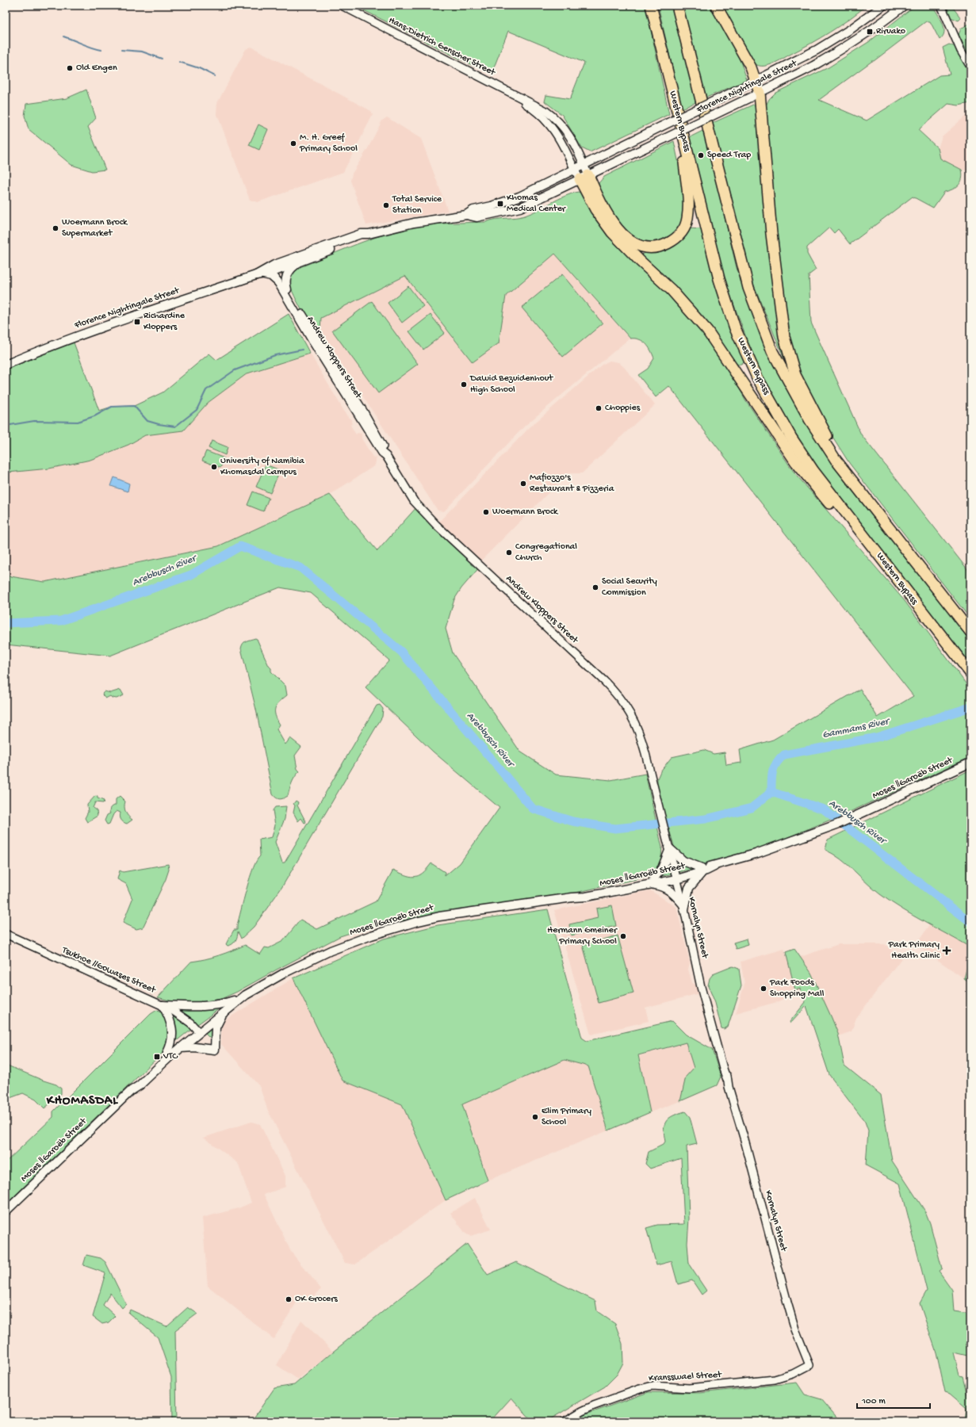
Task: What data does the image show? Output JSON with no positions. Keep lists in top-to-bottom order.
{
  "streets": {
    "highway": ["Western Bypass"],
    "main road": ["Florence Nightingale Street", "Moses ǁGaroëb Street"],
    "street": [
      "Hans-Dietrich Genscher Street",
      "Andrew Kloppers Street",
      "Kornalyn Street",
      "Tsukhoe //Gowases Street",
      "Kransswael Street"
    ]
  },
  "crossings": [
    ["Hans-Dietrich Genscher Street", "Florence Nightingale Street"],
    ["Florence Nightingale Street", "Andrew Kloppers Street"],
    ["Moses ǁGaroëb Street", "Kornalyn Street"],
    ["Moses ǁGaroëb Street", "Tsukhoe //Gowases Street"],
    ["Kornalyn Street", "Kransswael Street"]
  ],
  "districts": ["KHOMASDAL"],
  "water": ["Arebbusch River", "Gammams River"],
  "places": {
    "transit": [
      "Riruako",
      "Khomas Medical Center",
      "Richardine Kloppers",
      "VTC"
    ],
    "other": [
      "Old Engen",
      "M. H. Greef Primary School",
      "Speed Trap",
      "Total Service Station",
      "Woermann Brock Supermarket",
      "Dawid Bezuidenhout High School",
      "Choppies",
      "University of Namibia Khomasdal Campus",
      "Mafiozzo's Restaurant & Pizzeria",
      "Woermann Brock",
      "Congregational Church",
      "Social Security Commission",
      "Hermann Gmeiner Primary School",
      "Park Foods Shopping Mall",
      "Elim Primary School",
      "OK Grocers"
    ],
    "health": ["Park Primary Health Clinic"]
  },
  "scale_bar": "100 m"
}
